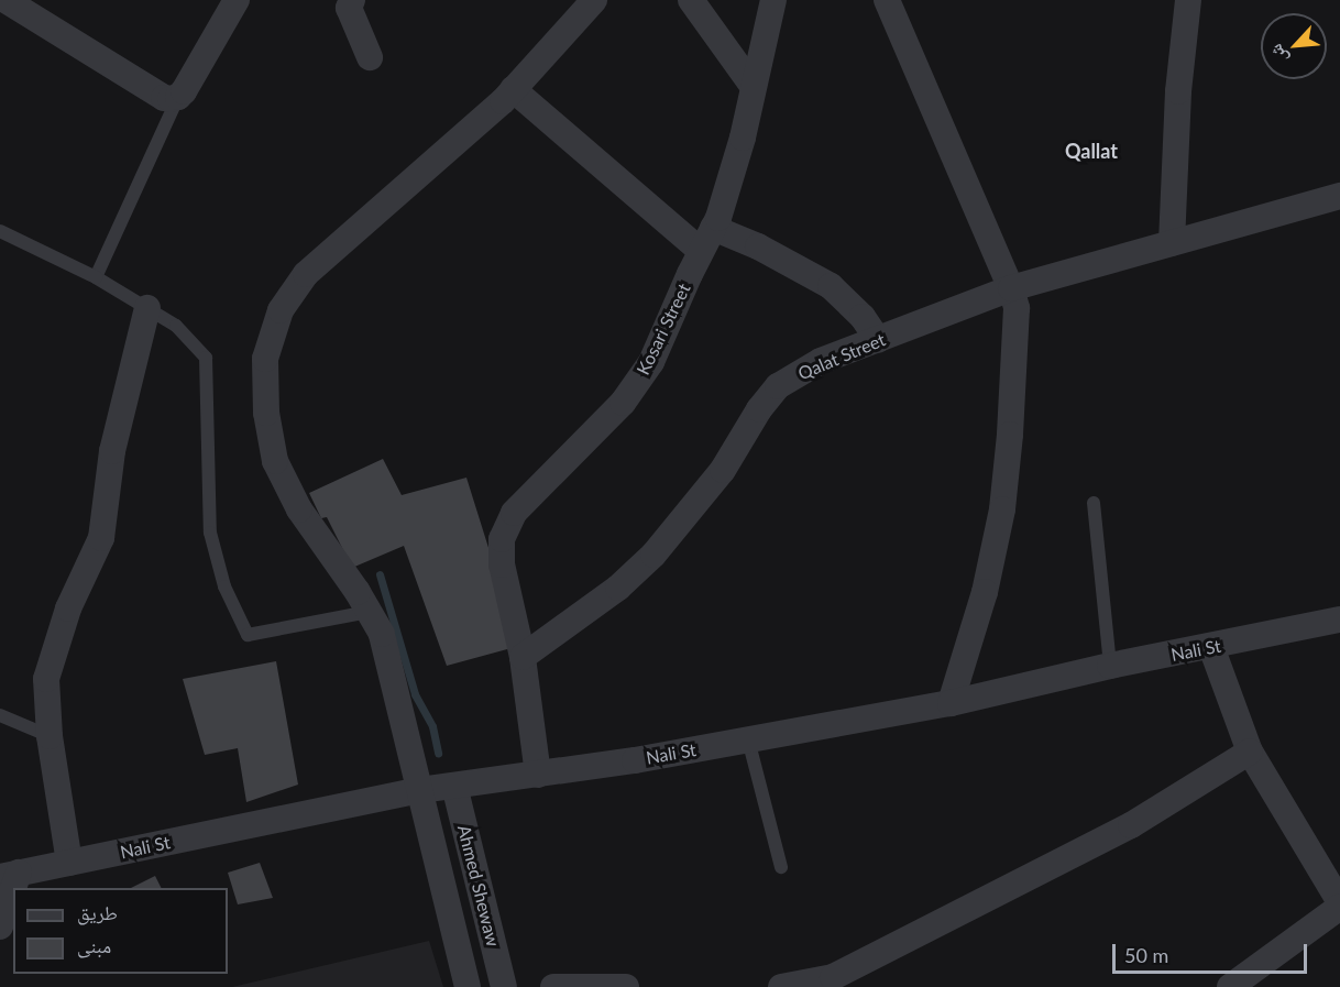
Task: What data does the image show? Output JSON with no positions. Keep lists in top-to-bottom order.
{
  "streets": {
    "street": [
      "Kosari Street",
      "Qalat Street",
      "Nali St",
      "Ahmed Shewaw"
    ]
  },
  "crossings": [
    ["Kosari Street", "Qalat Street"],
    ["Nali St", "Ahmed Shewaw"]
  ],
  "districts": ["Qallat"],
  "legend": ["طريق", "مبنى"],
  "scale_bar": "50 m",
  "north": "bottom left"
}
